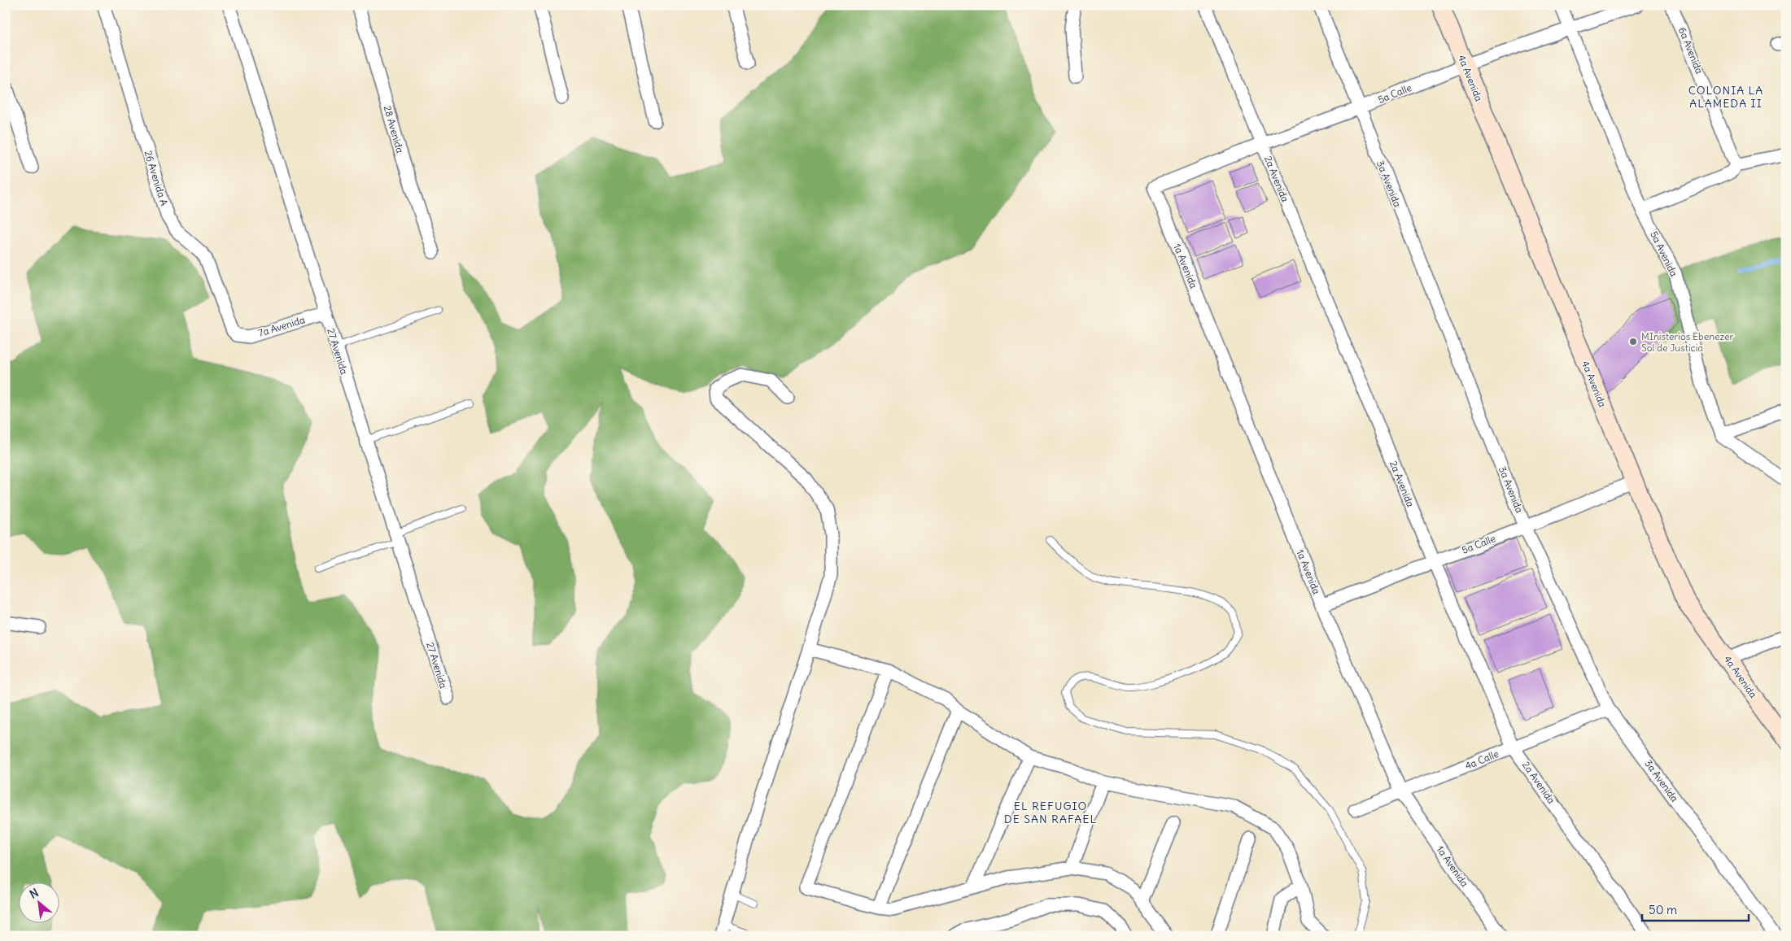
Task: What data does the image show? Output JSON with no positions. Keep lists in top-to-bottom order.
{
  "streets": {
    "street": [
      "6a Avenida",
      "4a Avenida",
      "5a Calle",
      "28 Avenida",
      "26 Avenida A",
      "2a Avenida",
      "3a Avenida",
      "5a Avenida",
      "1a Avenida",
      "7a Avenida",
      "27 Avenida",
      "4a Calle"
    ]
  },
  "crossings": [
    ["4a Avenida", "5a Calle"],
    ["5a Calle", "2a Avenida"],
    ["5a Calle", "3a Avenida"],
    ["5a Calle", "5a Avenida"],
    ["5a Calle", "1a Avenida"],
    ["26 Avenida A", "7a Avenida"],
    ["2a Avenida", "4a Calle"],
    ["3a Avenida", "4a Calle"],
    ["1a Avenida", "4a Calle"],
    ["7a Avenida", "27 Avenida"]
  ],
  "districts": ["COLONIA LA ALAMEDA II", "EL REFUGIO DE SAN RAFAEL"],
  "places": ["MInisterios Ebenezer Sol de Justicia"],
  "scale_bar": "50 m",
  "north": "top left"
}
